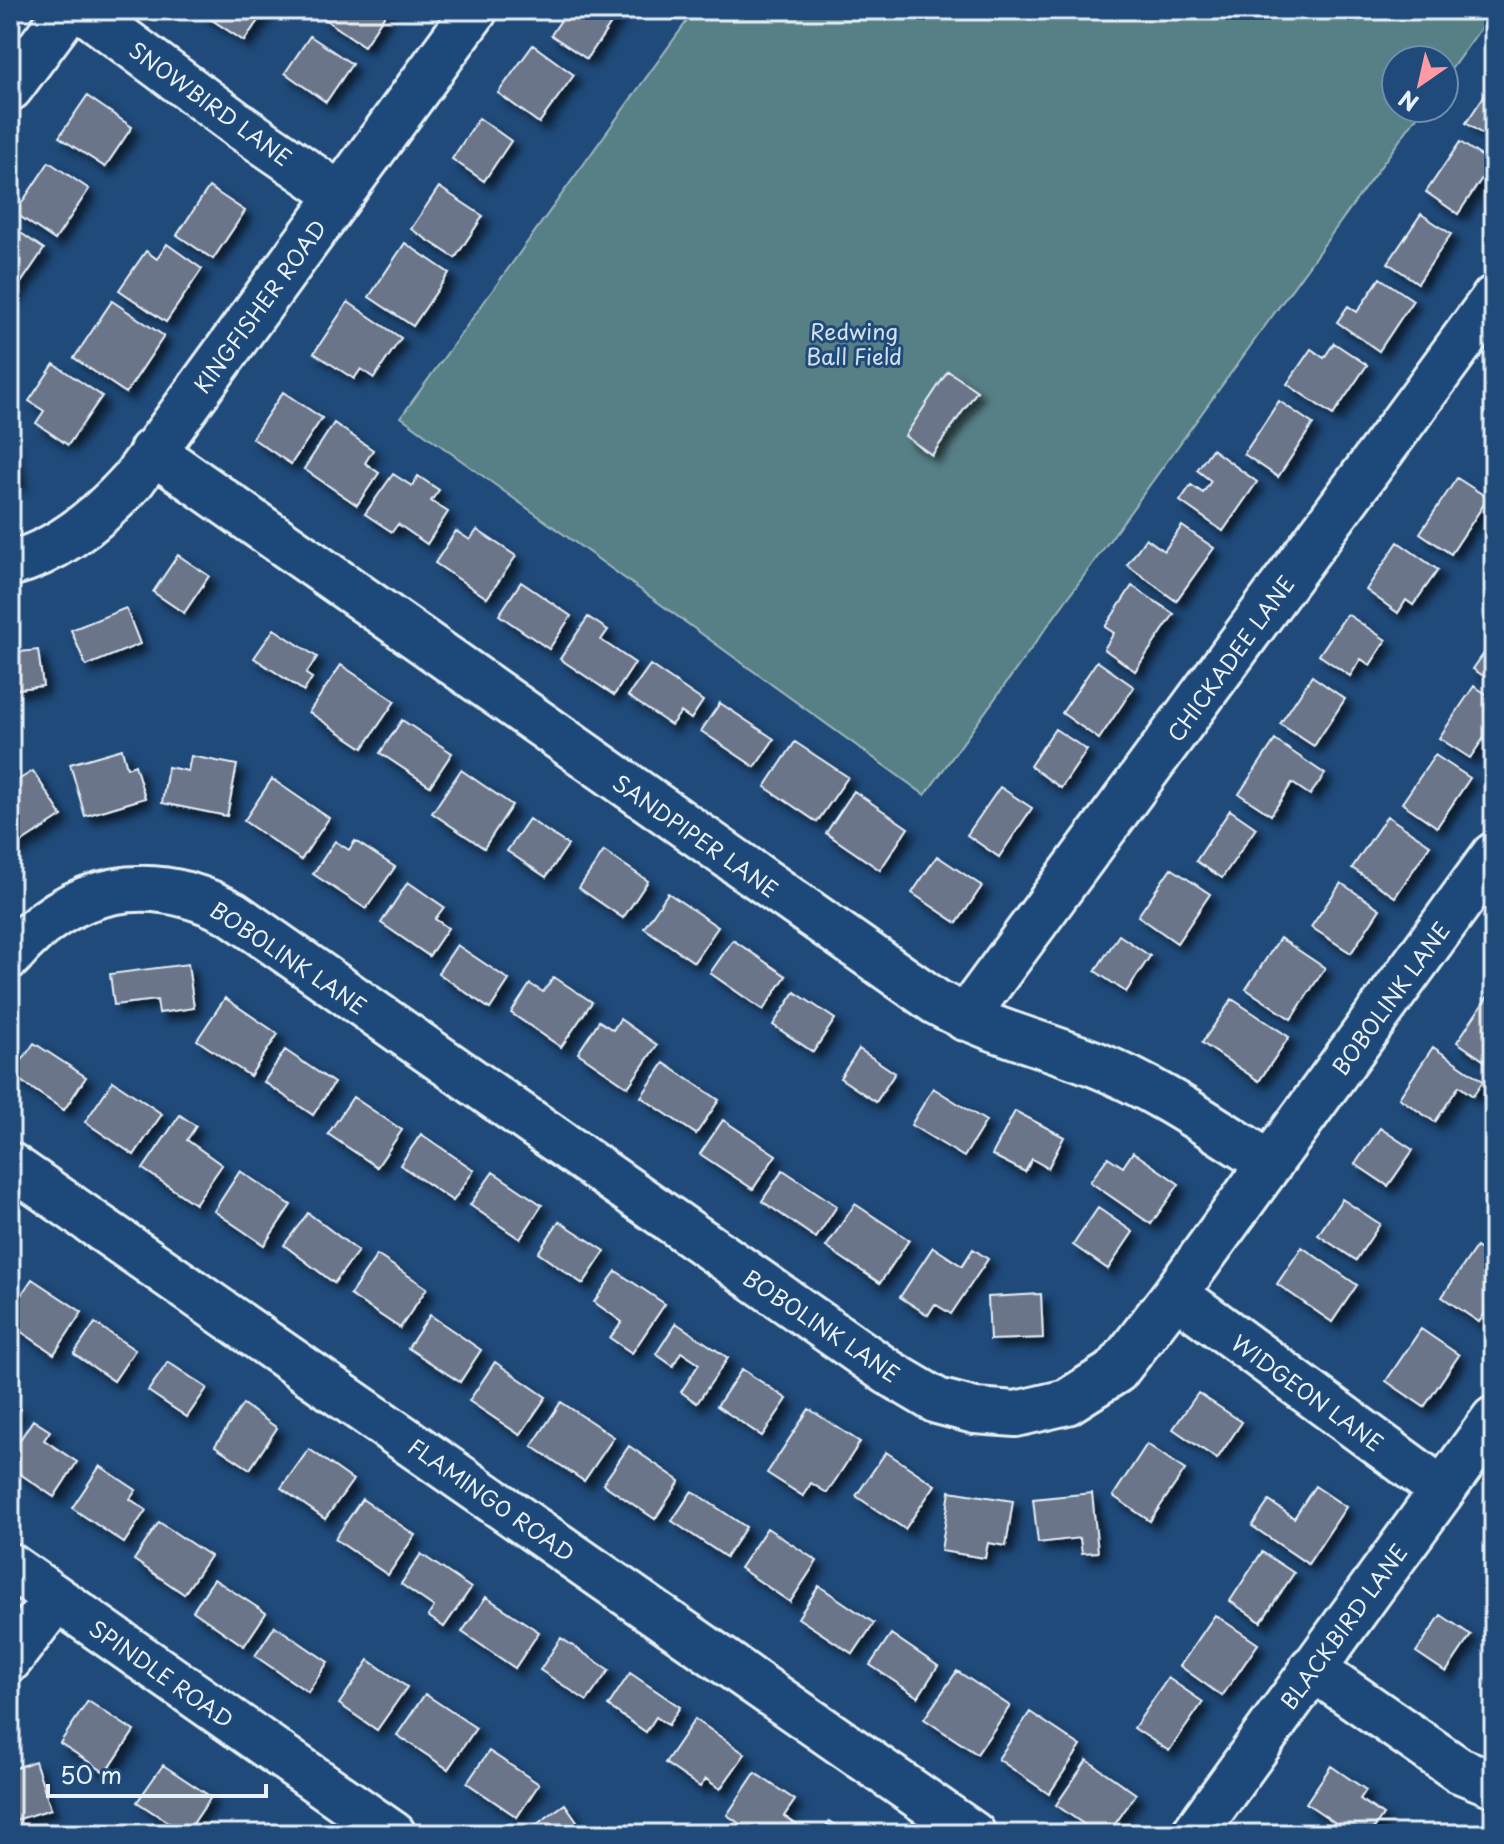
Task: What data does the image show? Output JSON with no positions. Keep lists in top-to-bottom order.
{
  "streets": {
    "street": [
      "SNOWBIRD LANE",
      "KINGFISHER ROAD",
      "CHICKADEE LANE",
      "SANDPIPER LANE",
      "BOBOLINK LANE",
      "WIDGEON LANE",
      "FLAMINGO ROAD",
      "BLACKBIRD LANE",
      "SPINDLE ROAD"
    ]
  },
  "crossings": [
    ["SNOWBIRD LANE", "KINGFISHER ROAD"],
    ["KINGFISHER ROAD", "SANDPIPER LANE"],
    ["CHICKADEE LANE", "SANDPIPER LANE"],
    ["SANDPIPER LANE", "BOBOLINK LANE"],
    ["BOBOLINK LANE", "WIDGEON LANE"],
    ["WIDGEON LANE", "BLACKBIRD LANE"]
  ],
  "parks": ["Redwing Ball Field"],
  "scale_bar": "50 m",
  "north": "bottom left"
}
